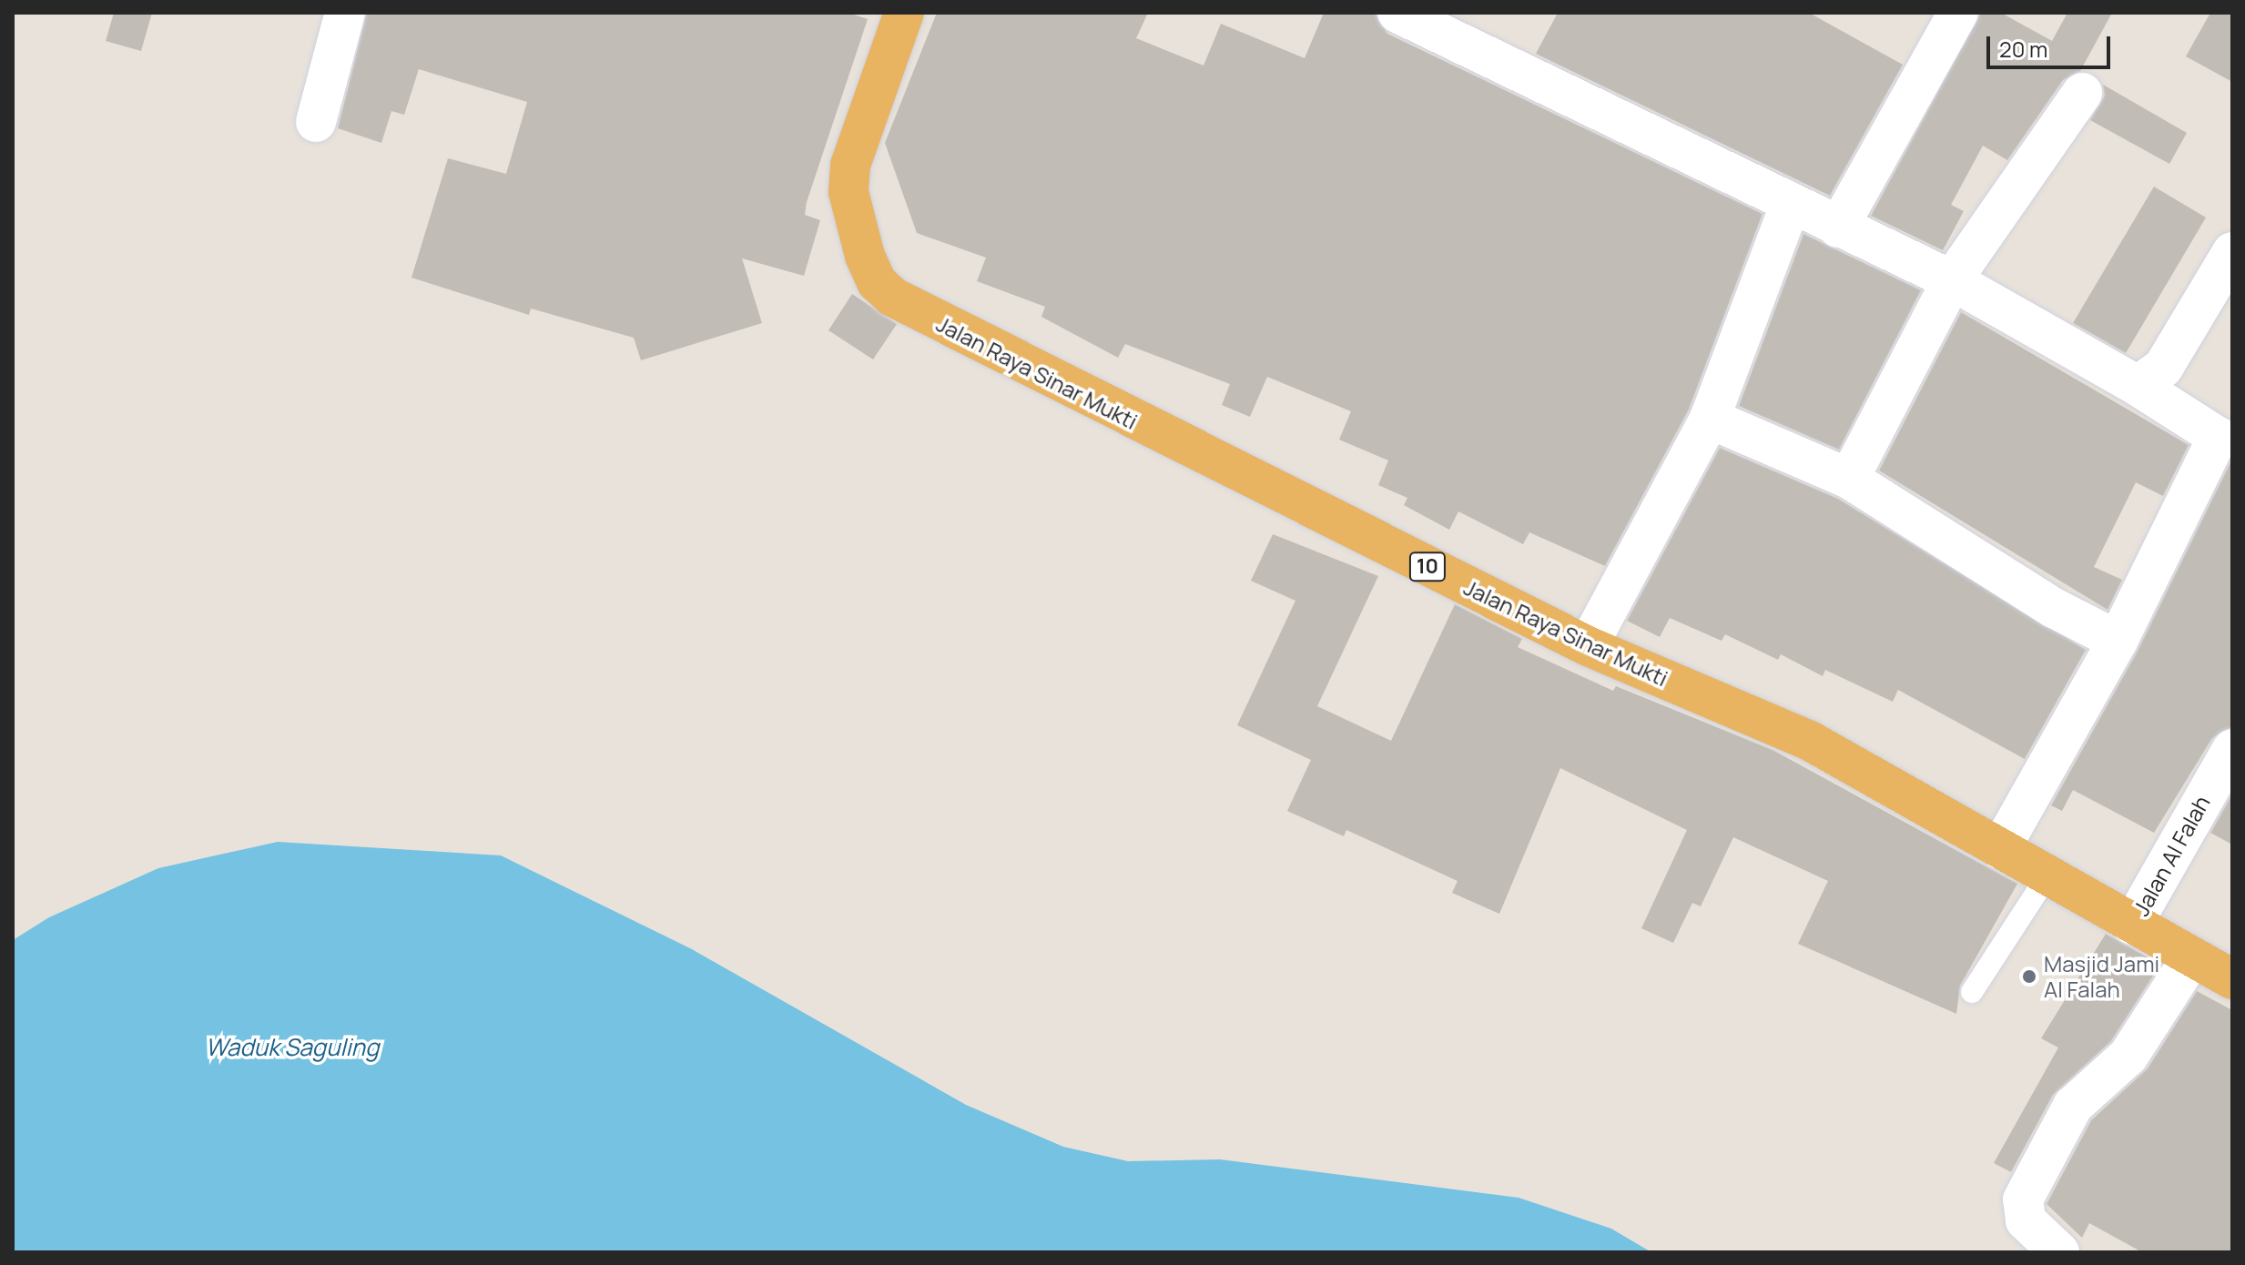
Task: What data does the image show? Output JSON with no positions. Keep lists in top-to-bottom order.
{
  "streets": {
    "highway": ["Jalan Raya Sinar Mukti", "10"],
    "street": ["Jalan Al Falah"]
  },
  "crossings": [
    ["Jalan Raya Sinar Mukti", "Jalan Al Falah"]
  ],
  "water": ["Waduk Saguling"],
  "places": ["Masjid Jami Al Falah"],
  "scale_bar": "20 m"
}
